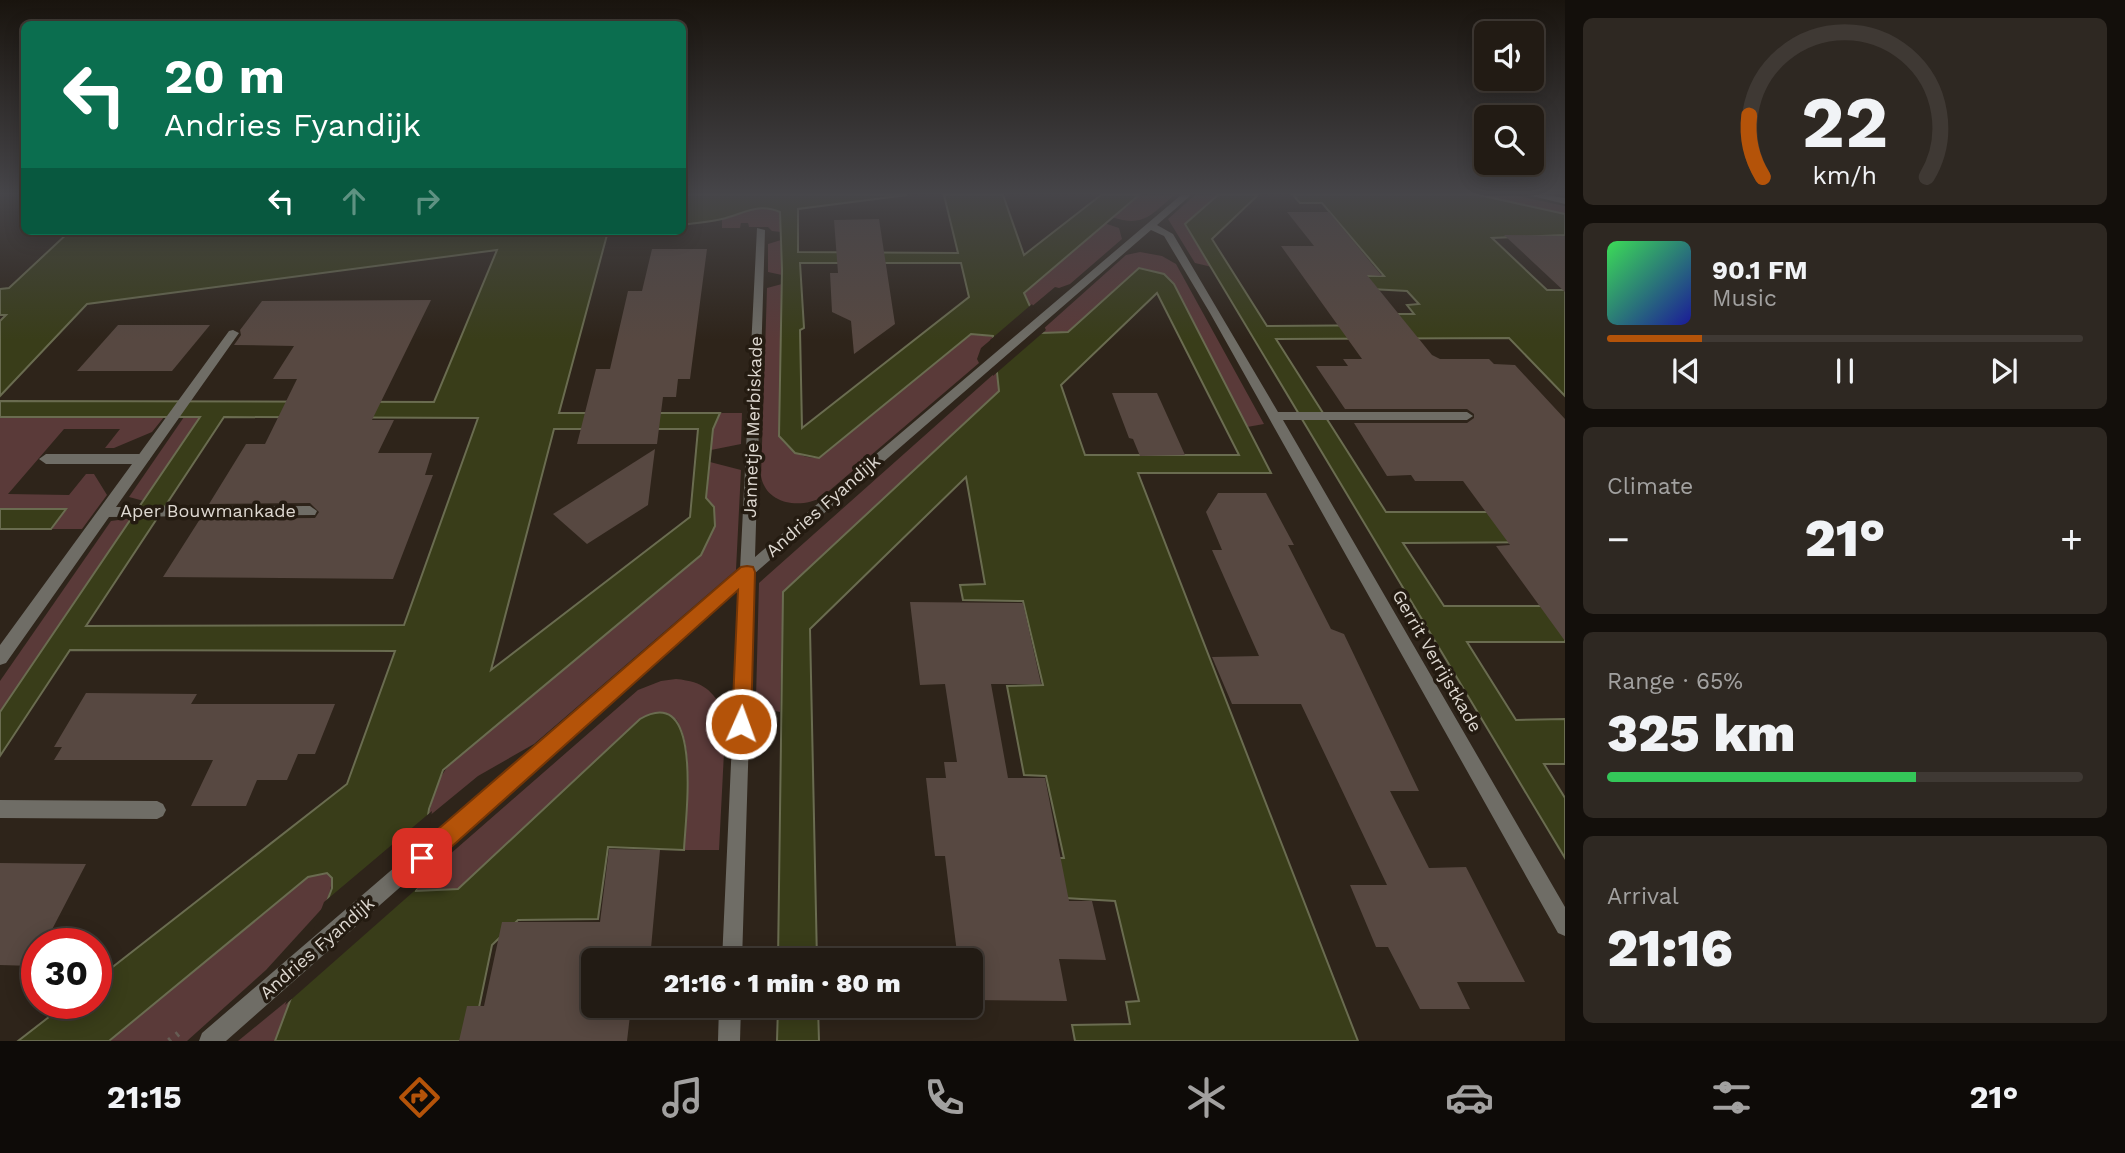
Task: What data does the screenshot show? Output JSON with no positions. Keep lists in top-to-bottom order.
{
  "streets": {
    "street": [
      "Jannetje Merbiskade",
      "Andries Fyandijk",
      "Aper Bouwmankade",
      "Gerrit Verrijstkade"
    ]
  },
  "crossings": [
    ["Jannetje Merbiskade", "Andries Fyandijk"]
  ],
  "page": {
    "turn": ["20 m", "Andries Fyandijk"],
    "song": ["90.1 FM", "Music"],
    "tile": [
      "Climate",
      ["Range · 65%", "325 km"],
      ["Arrival", "21:16"]
    ],
    "heat": ["−", "21°", "+"],
    "limit": "30",
    "trip": "21:16 · 1 min · 80 m",
    "tabs": ["21:15", "21°"],
    "gauge": ["22", "km/h"]
  }
}
